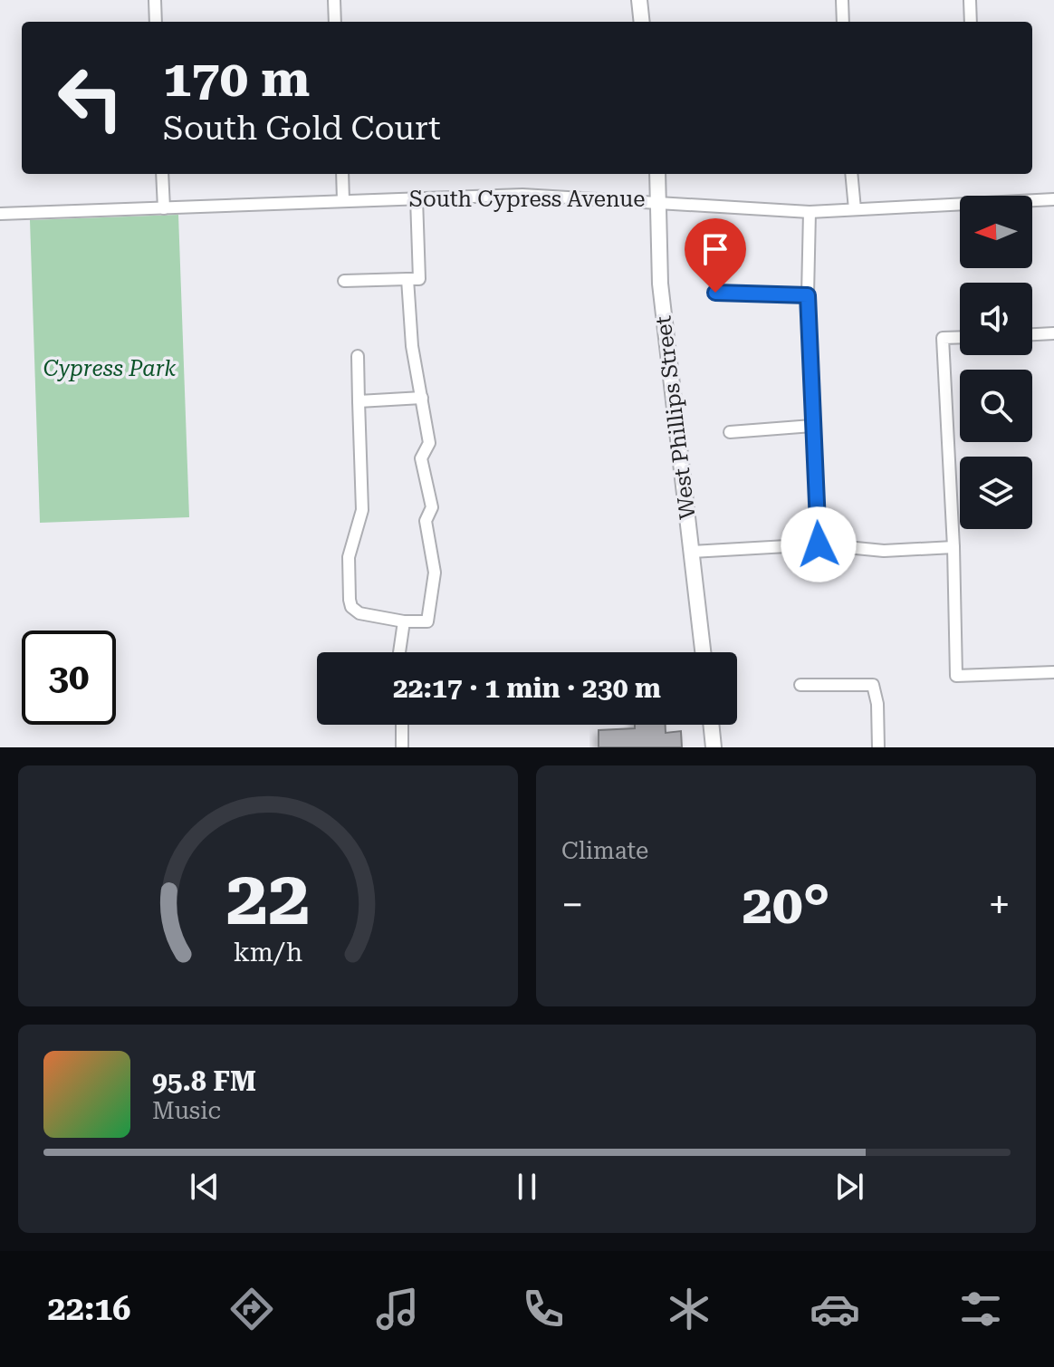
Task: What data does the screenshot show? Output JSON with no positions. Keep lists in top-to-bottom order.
{
  "streets": {
    "street": ["South Cypress Avenue", "West Phillips Street"]
  },
  "crossings": [
    ["South Cypress Avenue", "West Phillips Street"]
  ],
  "parks": ["Cypress Park"],
  "north": "left",
  "page": {
    "turn": ["170 m", "South Gold Court"],
    "limit": "30",
    "trip": "22:17 · 1 min · 230 m",
    "tile": "Climate",
    "heat": ["−", "20°", "+"],
    "song": ["95.8 FM", "Music"],
    "tabs": "22:16",
    "gauge": ["22", "km/h"]
  }
}
